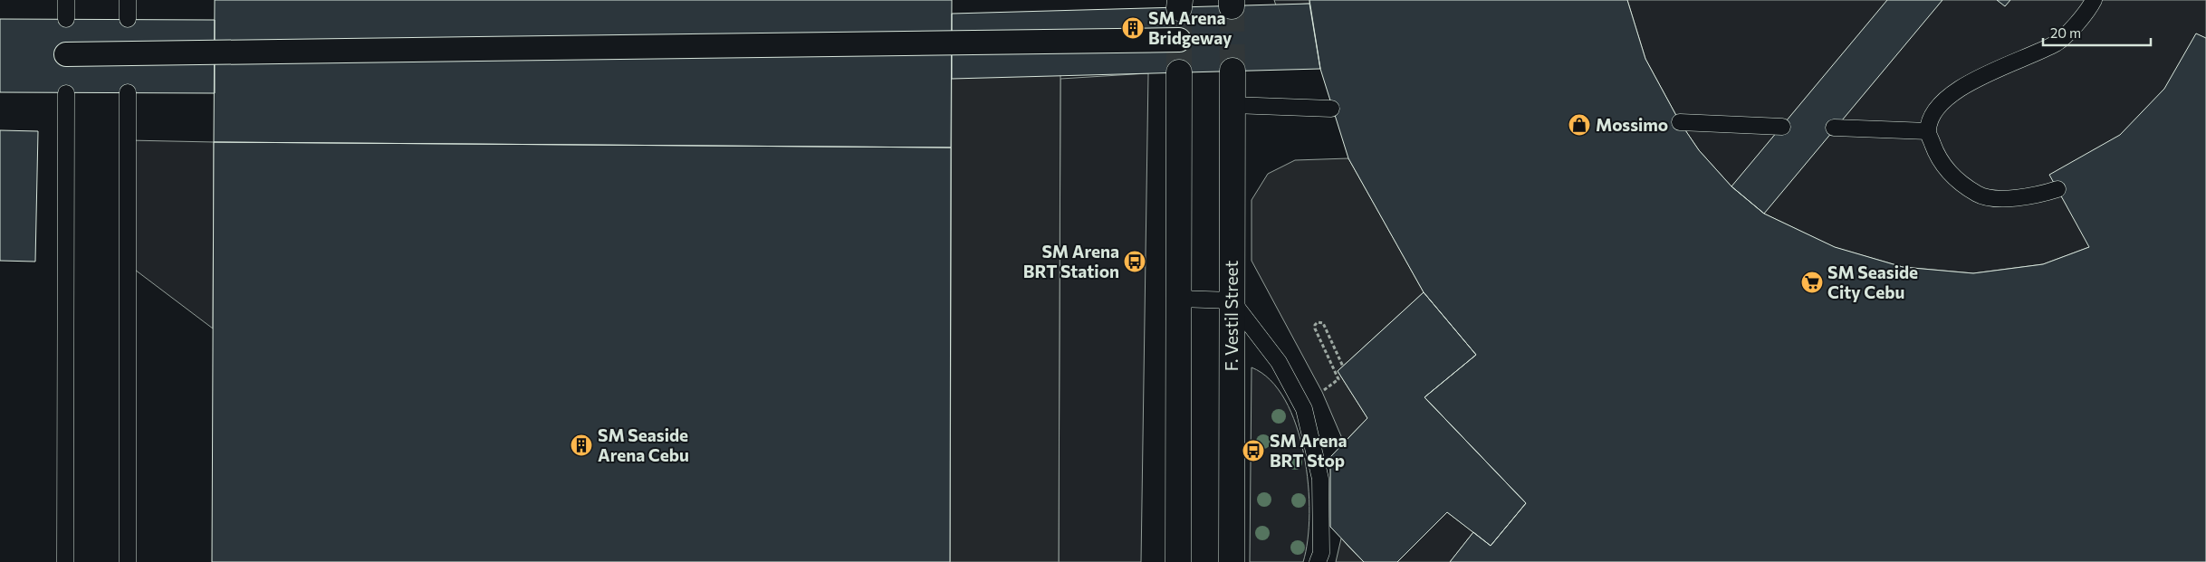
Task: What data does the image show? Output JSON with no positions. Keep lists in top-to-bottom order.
{
  "streets": {
    "main road": ["F. Vestil Street"]
  },
  "places": {
    "building": ["SM Arena Bridgeway", "SM Seaside Arena Cebu"],
    "shop": ["Mossimo"],
    "bus stop": ["SM Arena BRT Station", "SM Arena BRT Stop"],
    "supermarket": ["SM Seaside City Cebu"]
  },
  "scale_bar": "20 m"
}
